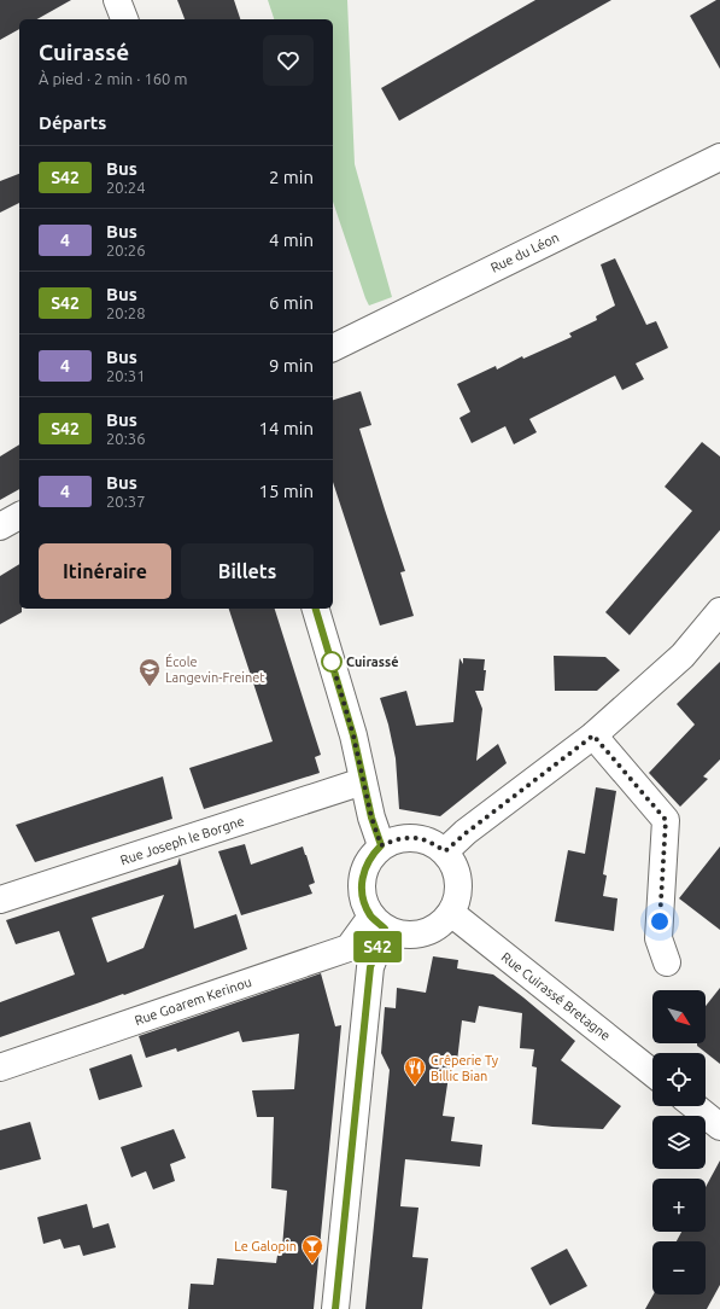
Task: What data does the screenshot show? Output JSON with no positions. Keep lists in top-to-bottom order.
{
  "streets": {
    "street": [
      "Rue du Léon",
      "Rue Joseph le Borgne",
      "Rue Cuirassé Bretagne",
      "Rue Goarem Kerinou"
    ]
  },
  "crossings": [
    ["Rue Cuirassé Bretagne", "Rue Goarem Kerinou"]
  ],
  "places": {
    "other": ["Cuirassé"],
    "school or university": ["École Langevin-Freinet"],
    "restaurant": ["Crêperie Ty Billic Bian"],
    "bar": ["Le Galopin"]
  },
  "lines": ["bus line S42"],
  "north": "bottom right",
  "page": {
    "on_map": "S42",
    "heading": [
      ["Cuirassé", "À pied · 2 min · 160 m"],
      "Départs"
    ],
    "list": [
      {
        "mark": "S42",
        "name": "Bus",
        "note": "20:24",
        "value": "2 min"
      },
      {
        "mark": "4",
        "name": "Bus",
        "note": "20:26",
        "value": "4 min"
      },
      {
        "mark": "S42",
        "name": "Bus",
        "note": "20:28",
        "value": "6 min"
      },
      {
        "mark": "4",
        "name": "Bus",
        "note": "20:31",
        "value": "9 min"
      },
      {
        "mark": "S42",
        "name": "Bus",
        "note": "20:36",
        "value": "14 min"
      },
      {
        "mark": "4",
        "name": "Bus",
        "note": "20:37",
        "value": "15 min"
      }
    ],
    "buttons": ["Itinéraire", "Billets"],
    "map_buttons": ["+", "−"]
  }
}
